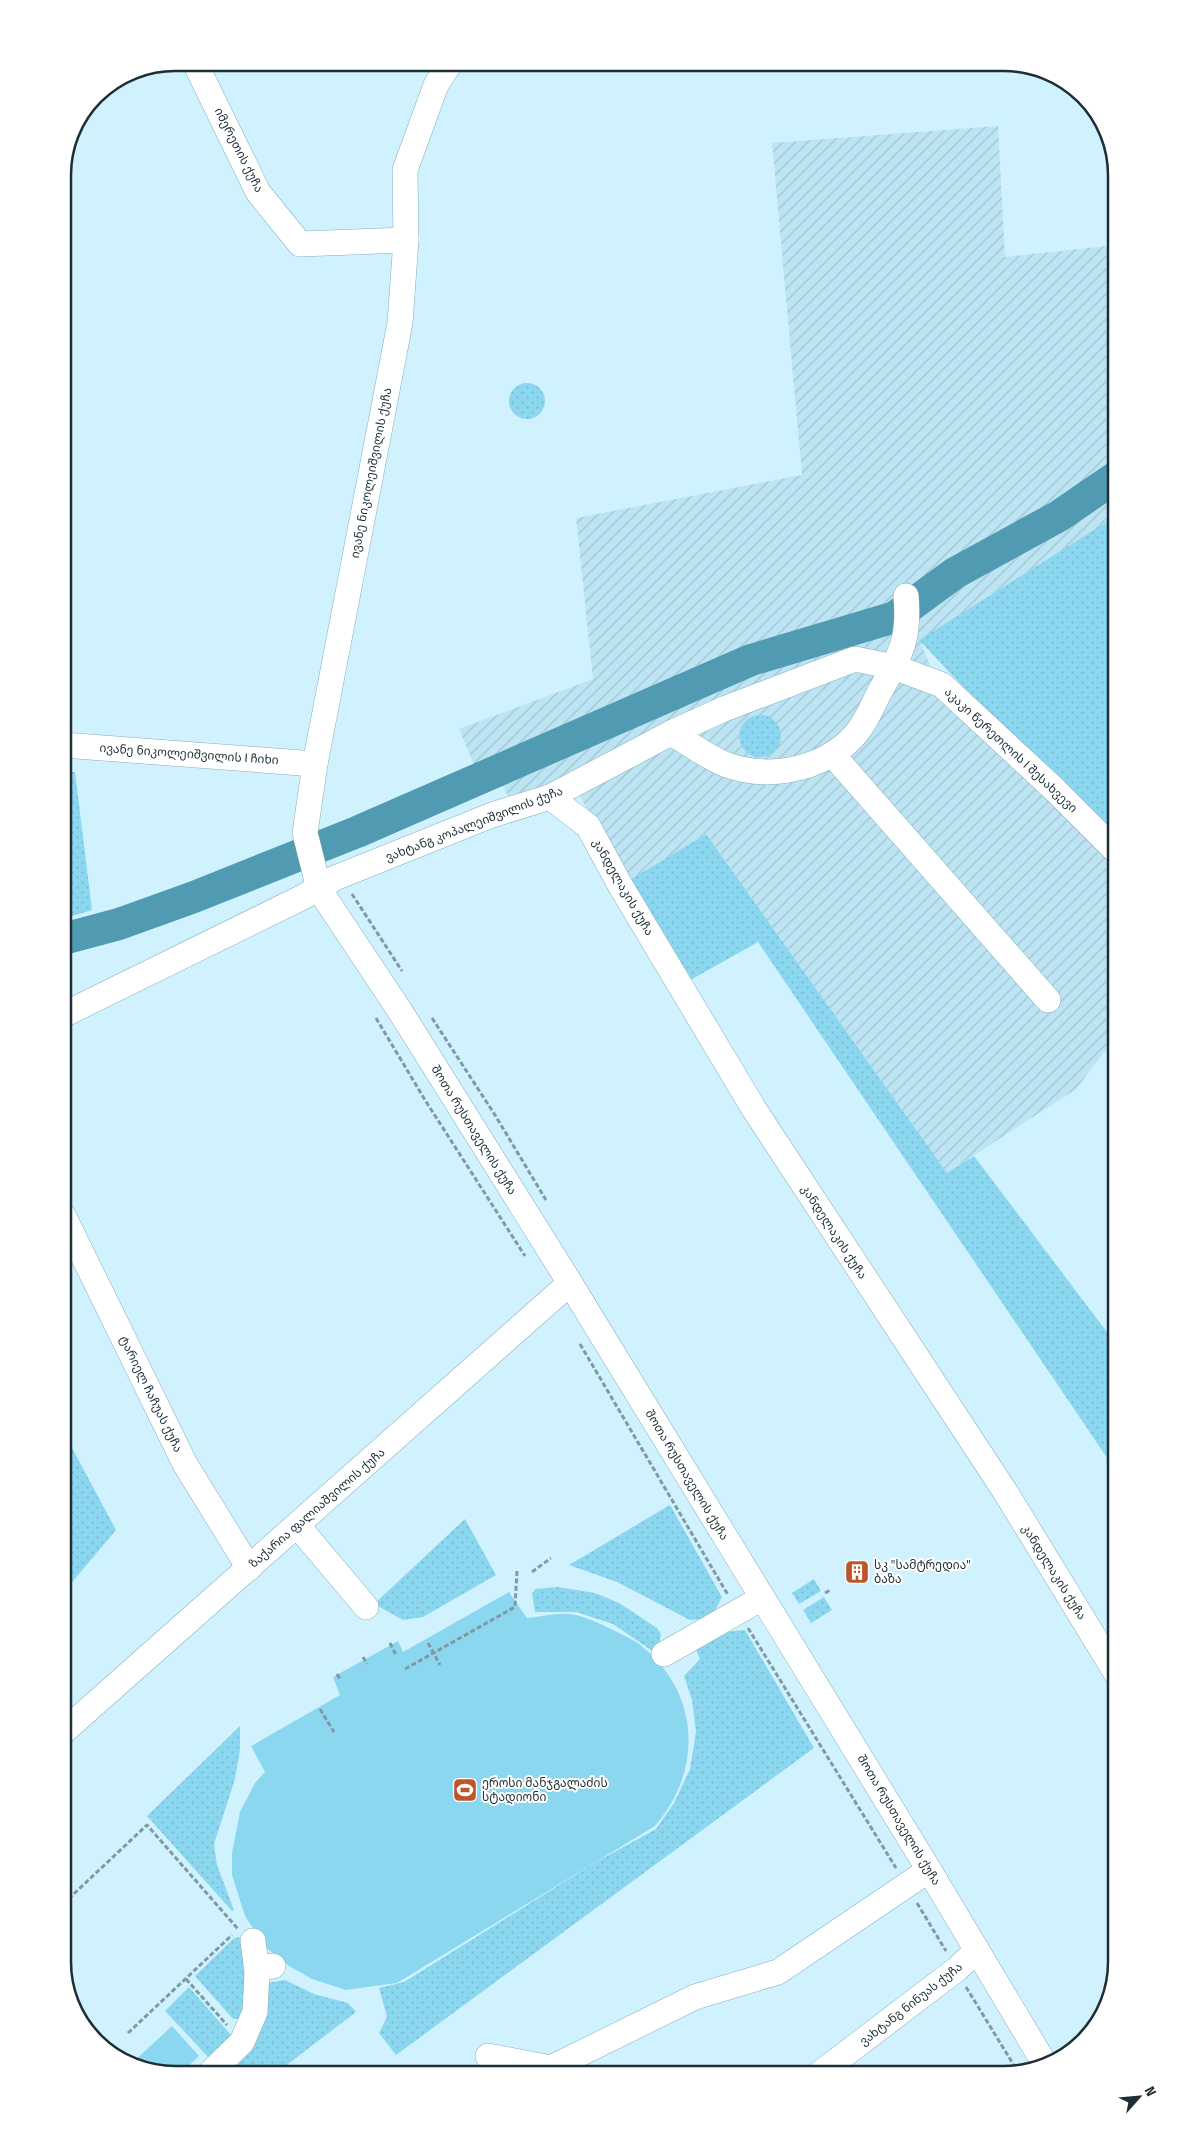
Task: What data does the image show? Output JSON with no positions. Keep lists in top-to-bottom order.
{
  "streets": {
    "street": [
      "იმერეთის ქუჩა",
      "ივანე ნიკოლეიშვილის ქუჩა",
      "აკაკი წერეთლის I შესახვევი",
      "ივანე ნიკოლეიშვილის I ჩიხი",
      "ვახტანგ კოპალეიშვილის ქუჩა",
      "კანდელაკის ქუჩა",
      "შოთა რუსთაველის ქუჩა",
      "ტარიელ ჩაჩუას ქუჩა",
      "ზაქარია ფალიაშვილის ქუჩა",
      "ვახტანგ ნინუას ქუჩა"
    ]
  },
  "crossings": [
    ["იმერეთის ქუჩა", "ივანე ნიკოლეიშვილის ქუჩა"],
    ["ივანე ნიკოლეიშვილის ქუჩა", "ივანე ნიკოლეიშვილის I ჩიხი"],
    ["ივანე ნიკოლეიშვილის ქუჩა", "ვახტანგ კოპალეიშვილის ქუჩა"],
    ["ივანე ნიკოლეიშვილის ქუჩა", "შოთა რუსთაველის ქუჩა"],
    ["აკაკი წერეთლის I შესახვევი", "ვახტანგ კოპალეიშვილის ქუჩა"],
    ["ვახტანგ კოპალეიშვილის ქუჩა", "კანდელაკის ქუჩა"],
    ["ვახტანგ კოპალეიშვილის ქუჩა", "შოთა რუსთაველის ქუჩა"],
    ["შოთა რუსთაველის ქუჩა", "ზაქარია ფალიაშვილის ქუჩა"],
    ["შოთა რუსთაველის ქუჩა", "ვახტანგ ნინუას ქუჩა"],
    ["ტარიელ ჩაჩუას ქუჩა", "ზაქარია ფალიაშვილის ქუჩა"]
  ],
  "places": {
    "building": ["სკ \"სამტრედია\" ბაზა"],
    "sports": ["ეროსი მანჯგალაძის სტადიონი"]
  },
  "north": "top right"
}
